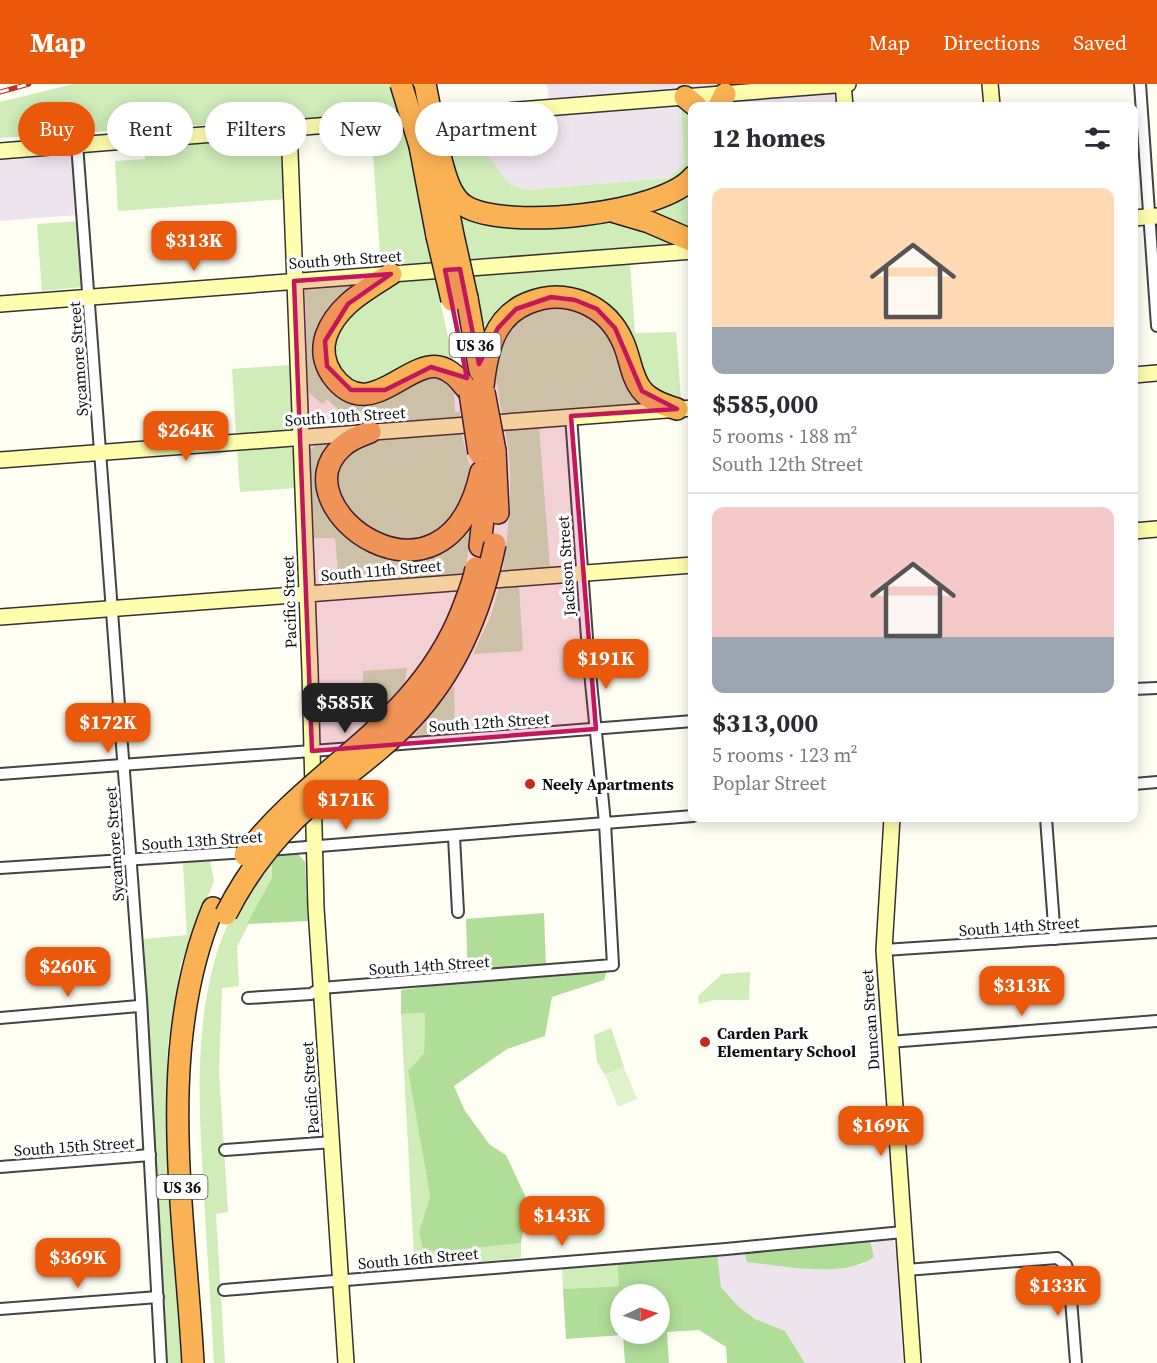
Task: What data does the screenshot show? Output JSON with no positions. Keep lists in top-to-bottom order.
{
  "streets": {
    "highway": ["US 36"],
    "street": [
      "South 9th Street",
      "Sycamore Street",
      "South 10th Street",
      "Jackson Street",
      "South 11th Street",
      "Pacific Street",
      "South 12th Street",
      "South 13th Street",
      "South 14th Street",
      "Duncan Street",
      "South 15th Street",
      "South 16th Street"
    ]
  },
  "crossings": [
    ["South 9th Street", "Sycamore Street"],
    ["South 9th Street", "Pacific Street"],
    ["Sycamore Street", "South 10th Street"],
    ["Sycamore Street", "South 11th Street"],
    ["Sycamore Street", "South 12th Street"],
    ["Sycamore Street", "South 13th Street"],
    ["Sycamore Street", "South 15th Street"],
    ["South 10th Street", "Jackson Street"],
    ["South 10th Street", "Pacific Street"],
    ["Jackson Street", "South 11th Street"],
    ["Jackson Street", "South 12th Street"],
    ["Jackson Street", "South 13th Street"],
    ["Jackson Street", "South 14th Street"],
    ["South 11th Street", "Pacific Street"],
    ["Pacific Street", "South 12th Street"],
    ["Pacific Street", "South 13th Street"],
    ["Pacific Street", "South 14th Street"],
    ["Pacific Street", "South 16th Street"],
    ["South 14th Street", "Duncan Street"],
    ["Duncan Street", "South 16th Street"]
  ],
  "places": ["Neely Apartments", "Carden Park Elementary School"],
  "north": "right",
  "page": {
    "header": "Map",
    "nav": ["Map", "Directions", "Saved"],
    "chip": [
      "Buy",
      "Rent",
      "Filters",
      "New",
      "Apartment"
    ],
    "heading": "12 homes",
    "list": [
      {
        "name": "$585,000",
        "note": "5 rooms · 188 m² · South 12th Street"
      },
      {
        "name": "$313,000",
        "note": "5 rooms · 123 m² · Poplar Street"
      }
    ],
    "price": [
      "$313K",
      "$264K",
      "$191K",
      "$585K",
      "$172K",
      "$171K",
      "$260K",
      "$313K",
      "$169K",
      "$143K",
      "$369K",
      "$133K"
    ]
  }
}
